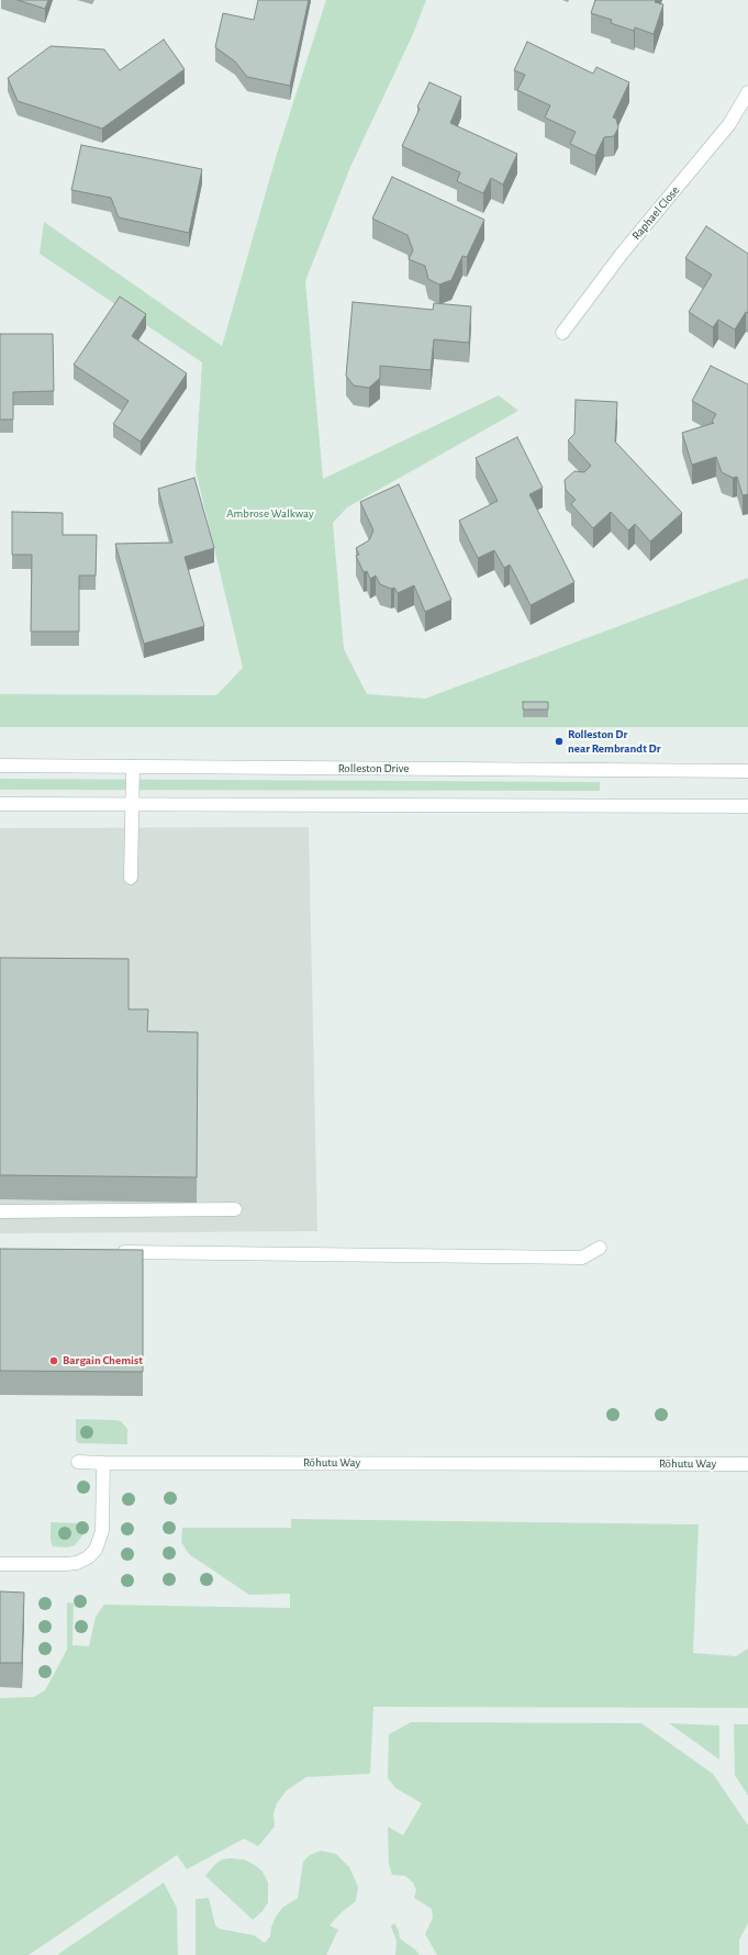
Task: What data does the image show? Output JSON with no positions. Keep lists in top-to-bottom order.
{
  "streets": {
    "main road": ["Raphael Close", "Rolleston Drive", "Rōhutu Way"]
  },
  "parks": ["Ambrose Walkway"],
  "places": ["Rolleston Dr near Rembrandt Dr", "Bargain Chemist"]
}
